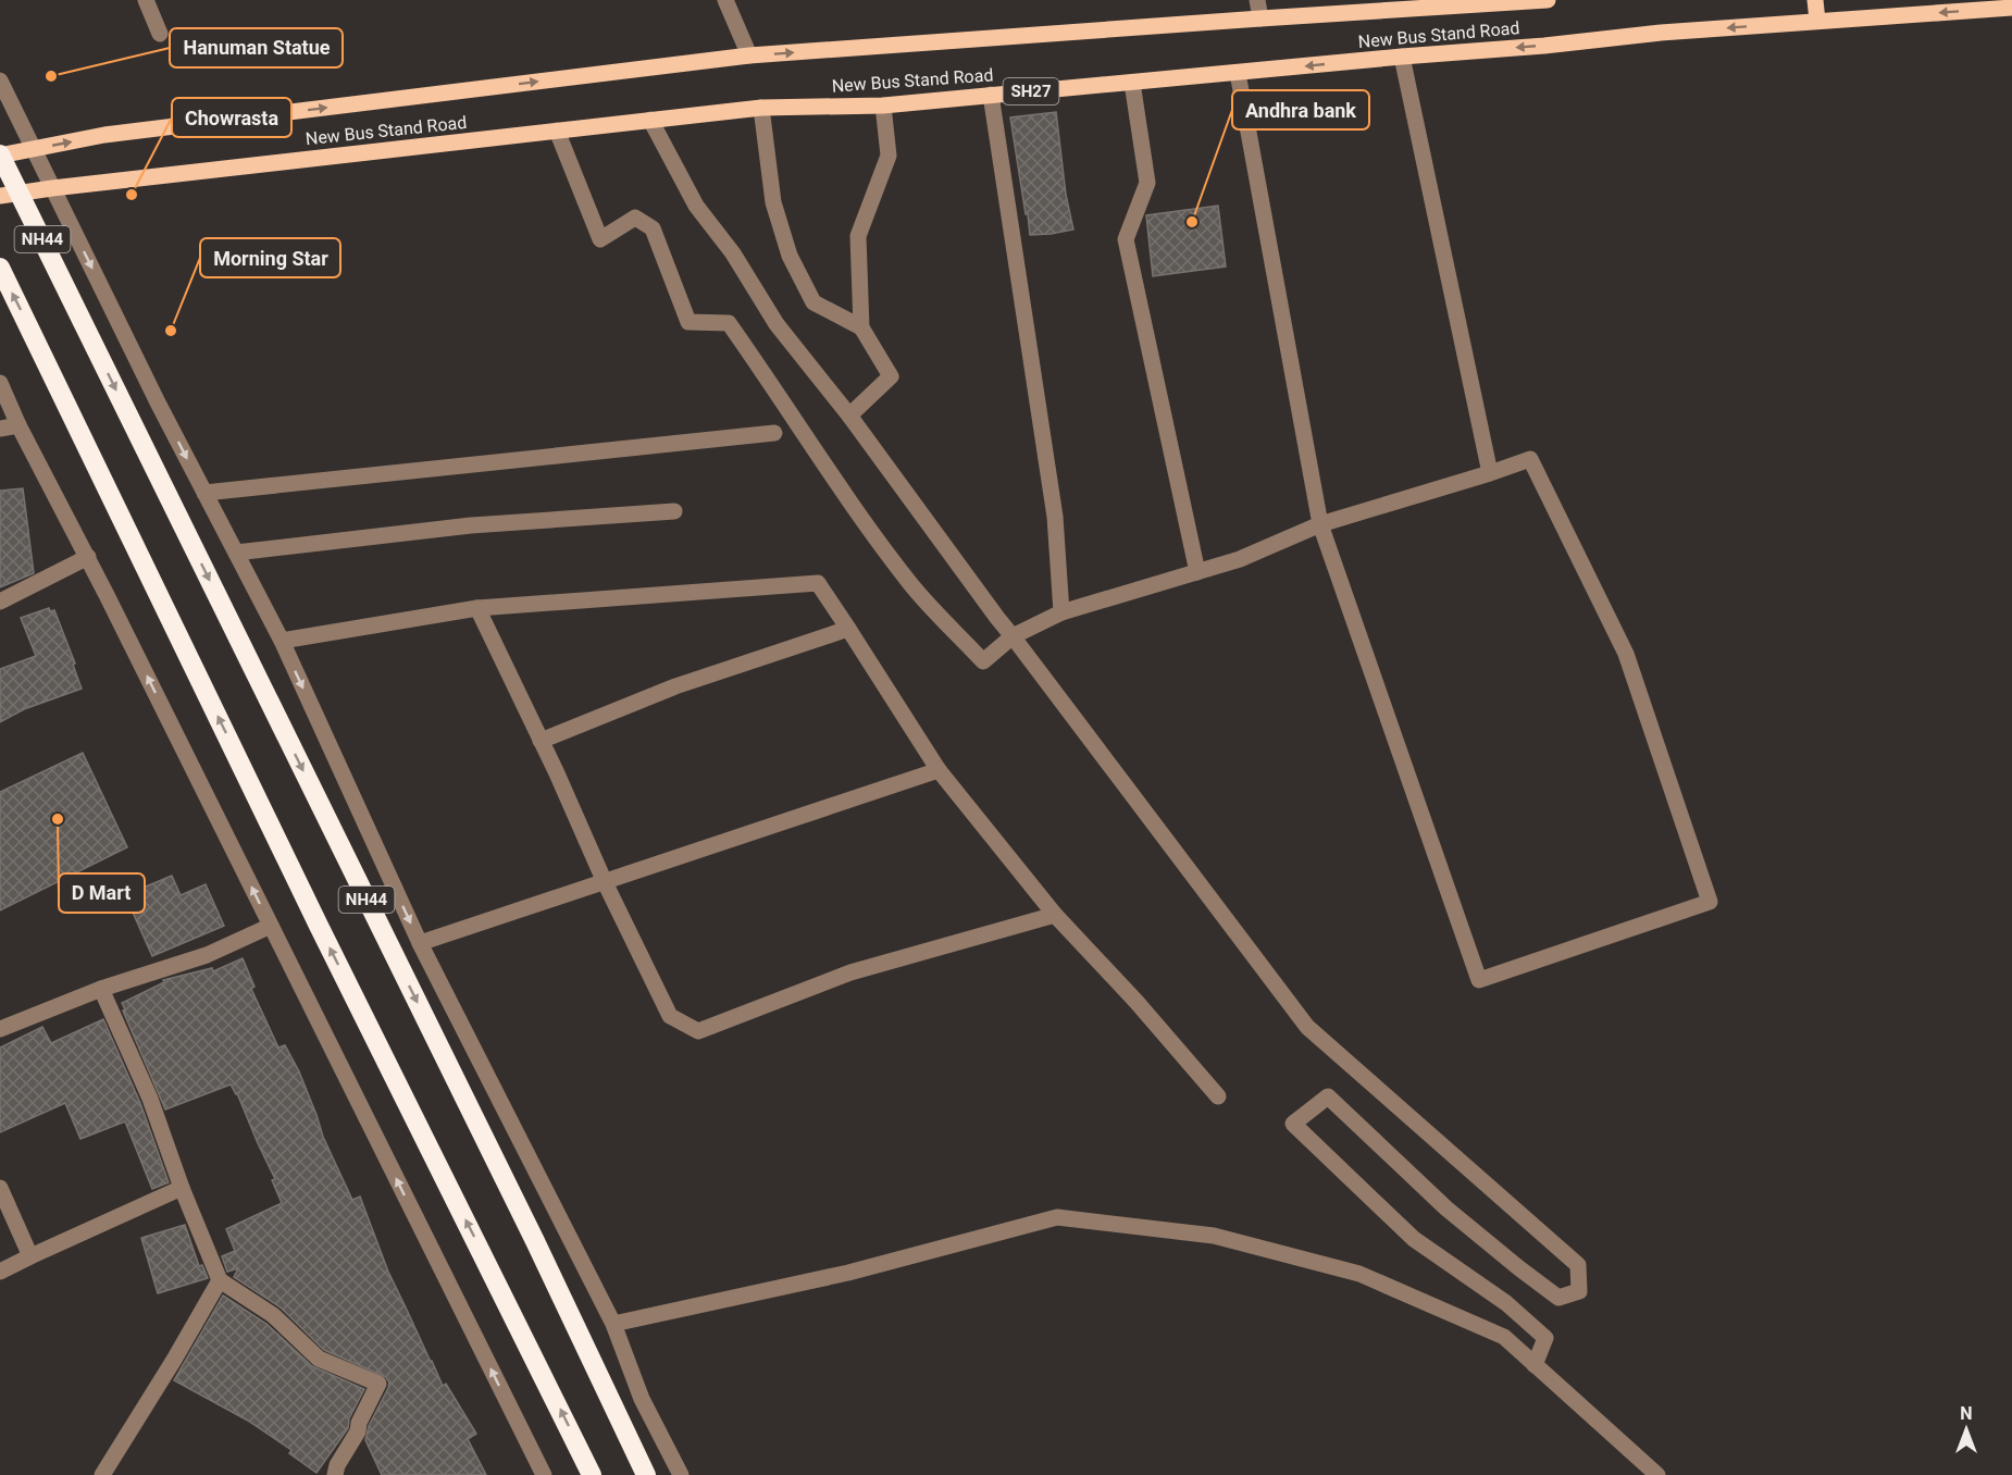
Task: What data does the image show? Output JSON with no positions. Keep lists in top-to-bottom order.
{
  "streets": {
    "highway": ["NH44"],
    "main road": ["New Bus Stand Road", "SH27"]
  },
  "crossings": [
    ["New Bus Stand Road", "SH27"],
    ["New Bus Stand Road", "NH44"]
  ],
  "places": [
    "Hanuman Statue",
    "Chowrasta",
    "Andhra bank",
    "Morning Star",
    "D Mart"
  ],
  "north": "top"
}
